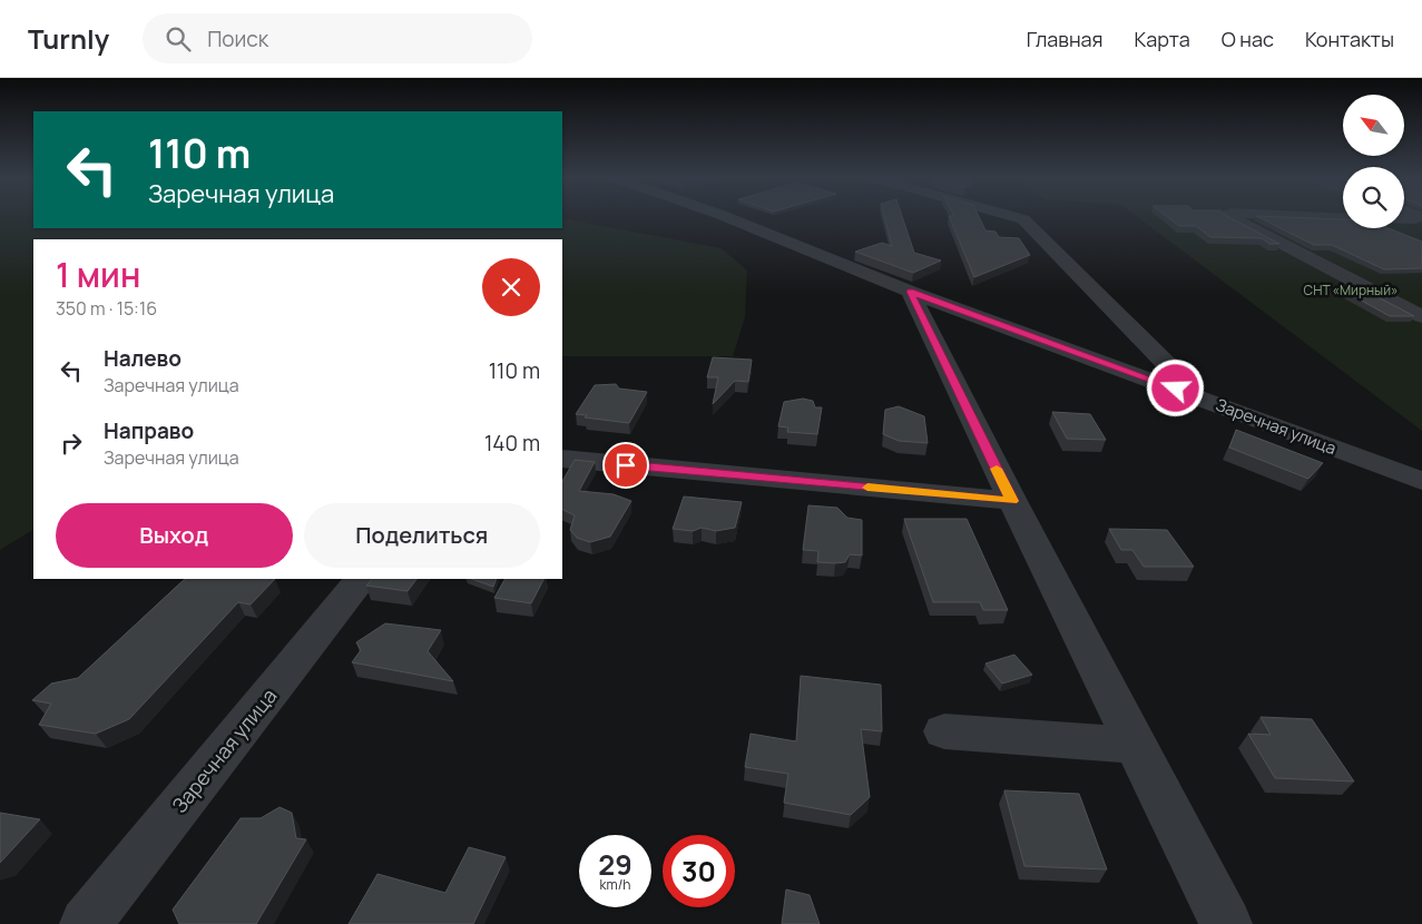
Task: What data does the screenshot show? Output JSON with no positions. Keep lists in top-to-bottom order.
{
  "streets": {
    "street": ["Заречная улица"]
  },
  "parks": ["СНТ «Мирный»"],
  "north": "top left",
  "page": {
    "header": "Turnly",
    "search": "Поиск",
    "nav": [
      "Главная",
      "Карта",
      "О нас",
      "Контакты"
    ],
    "turn": ["110 m", "Заречная улица"],
    "heading": ["1 мин", "350 m · 15:16"],
    "list": [
      {
        "name": "Налево",
        "note": "Заречная улица",
        "value": "110 m"
      },
      {
        "name": "Направо",
        "note": "Заречная улица",
        "value": "140 m"
      }
    ],
    "buttons": ["Выход", "Поделиться"],
    "speed": "29 km/h",
    "limit": "30"
  }
}
